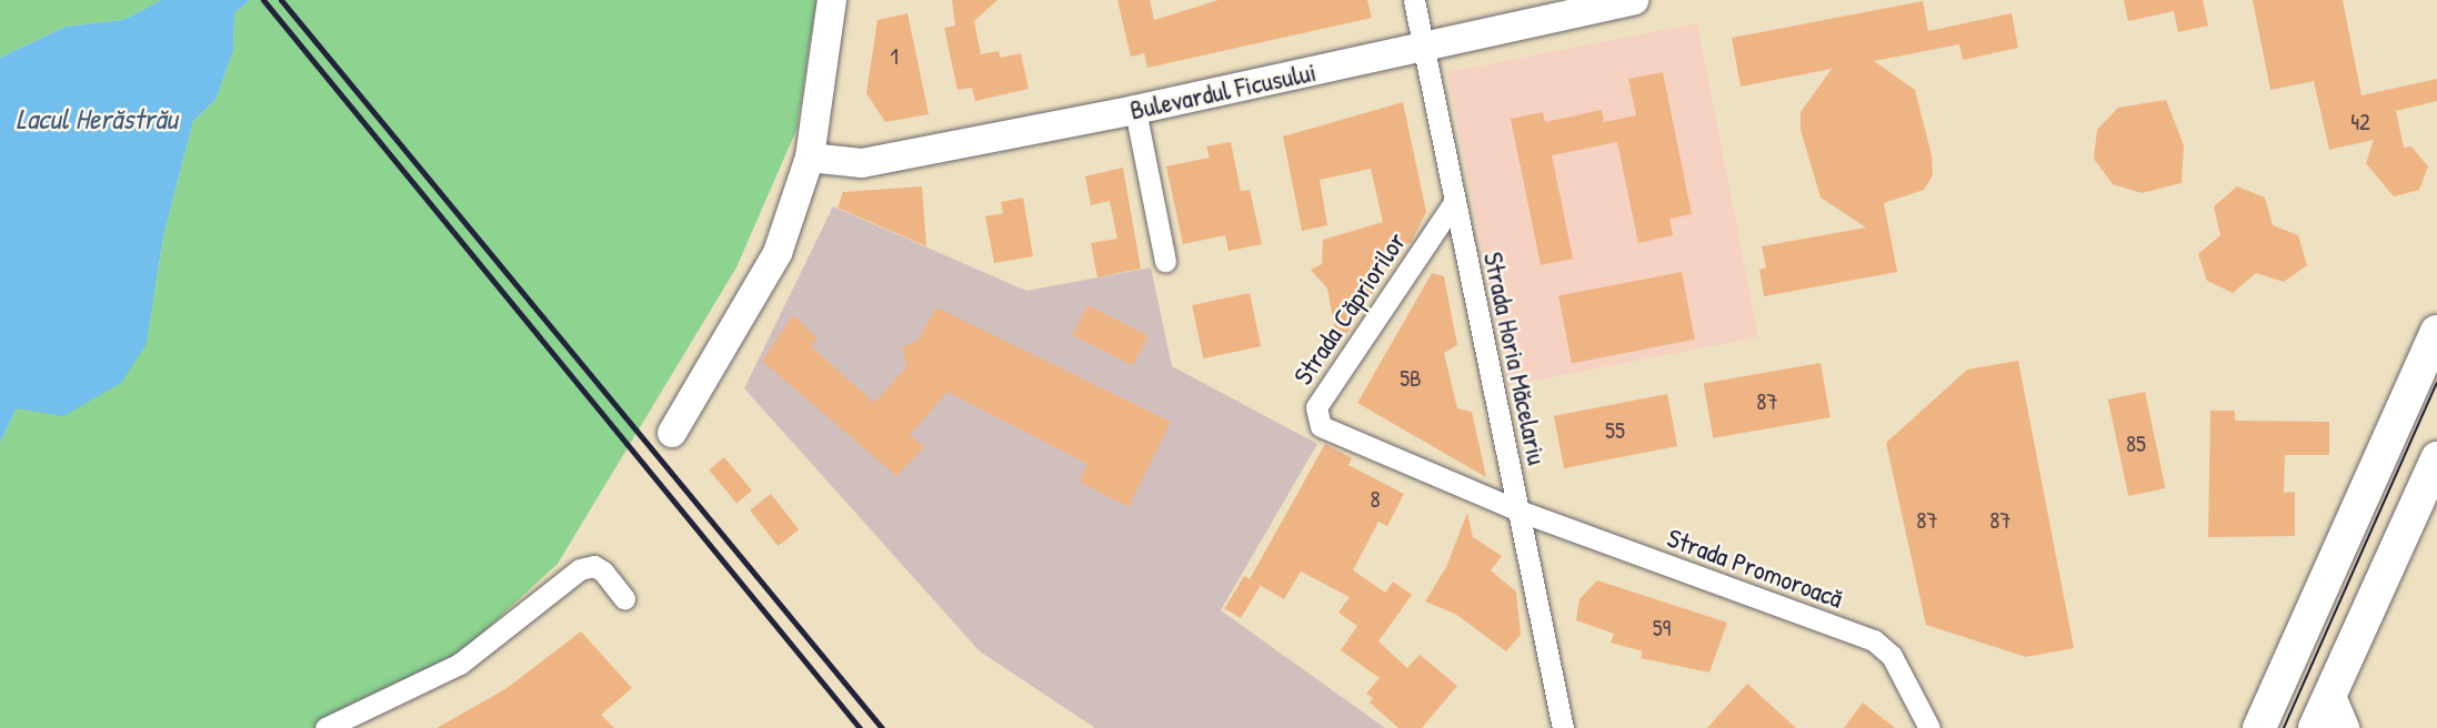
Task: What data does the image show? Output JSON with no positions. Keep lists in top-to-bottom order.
{
  "streets": {
    "street": [
      "Bulevardul Ficusului",
      "Strada Căpriorilor",
      "Strada Horia Măcelariu",
      "Strada Promoroacă"
    ]
  },
  "crossings": [
    ["Bulevardul Ficusului", "Strada Horia Măcelariu"],
    ["Strada Căpriorilor", "Strada Horia Măcelariu"],
    ["Strada Căpriorilor", "Strada Promoroacă"],
    ["Strada Horia Măcelariu", "Strada Promoroacă"]
  ],
  "water": ["Lacul Herăstrău"],
  "house_numbers": [
    "1",
    "42",
    "5B",
    "87",
    "55",
    "85",
    "8",
    "87",
    "87",
    "59"
  ]
}
